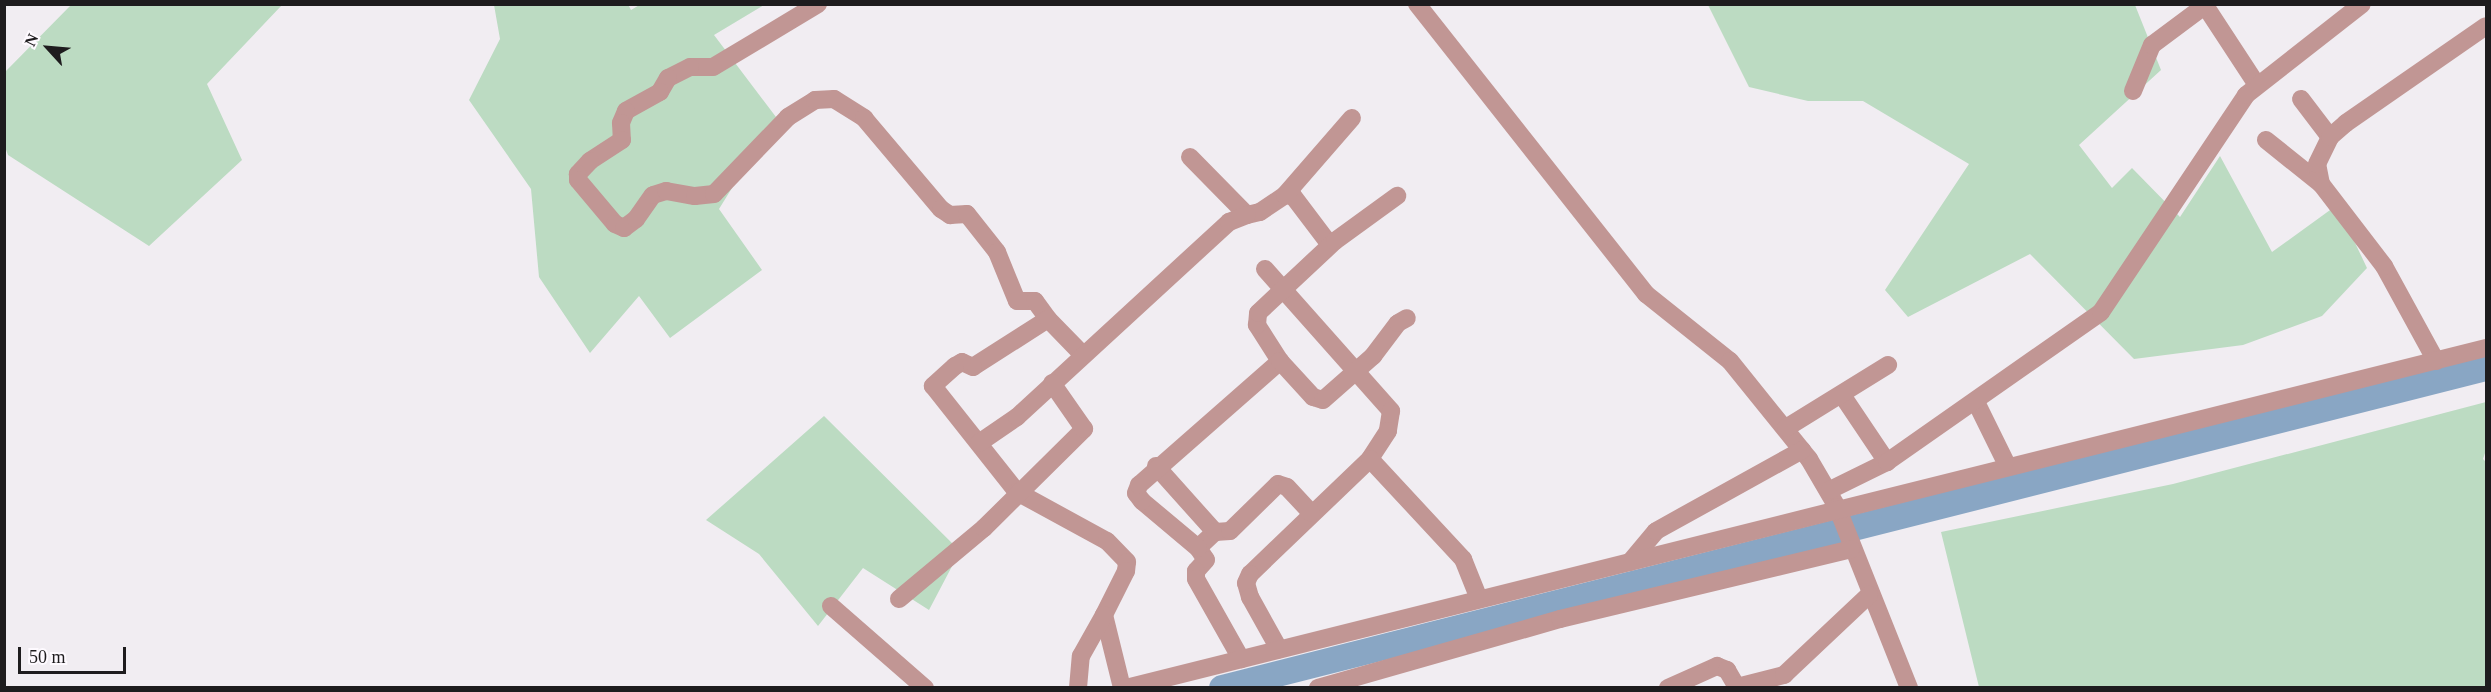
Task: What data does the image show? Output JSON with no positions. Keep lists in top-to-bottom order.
{
  "scale_bar": "50 m",
  "north": "top left"
}
